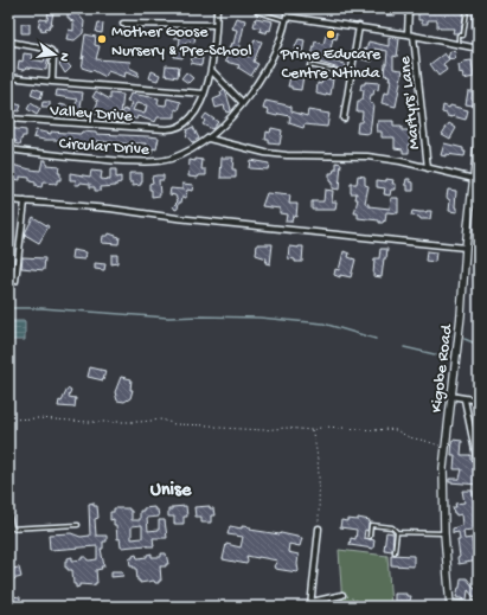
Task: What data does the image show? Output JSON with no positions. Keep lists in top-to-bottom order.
{
  "streets": {
    "street": [
      "Martyrs' Lane",
      "Valley Drive",
      "Circular Drive",
      "Kigobe Road"
    ]
  },
  "districts": ["Unise"],
  "places": ["Prime Educare Centre Ntinda", "Mother Goose Nursery & Pre-School"],
  "north": "right"
}
